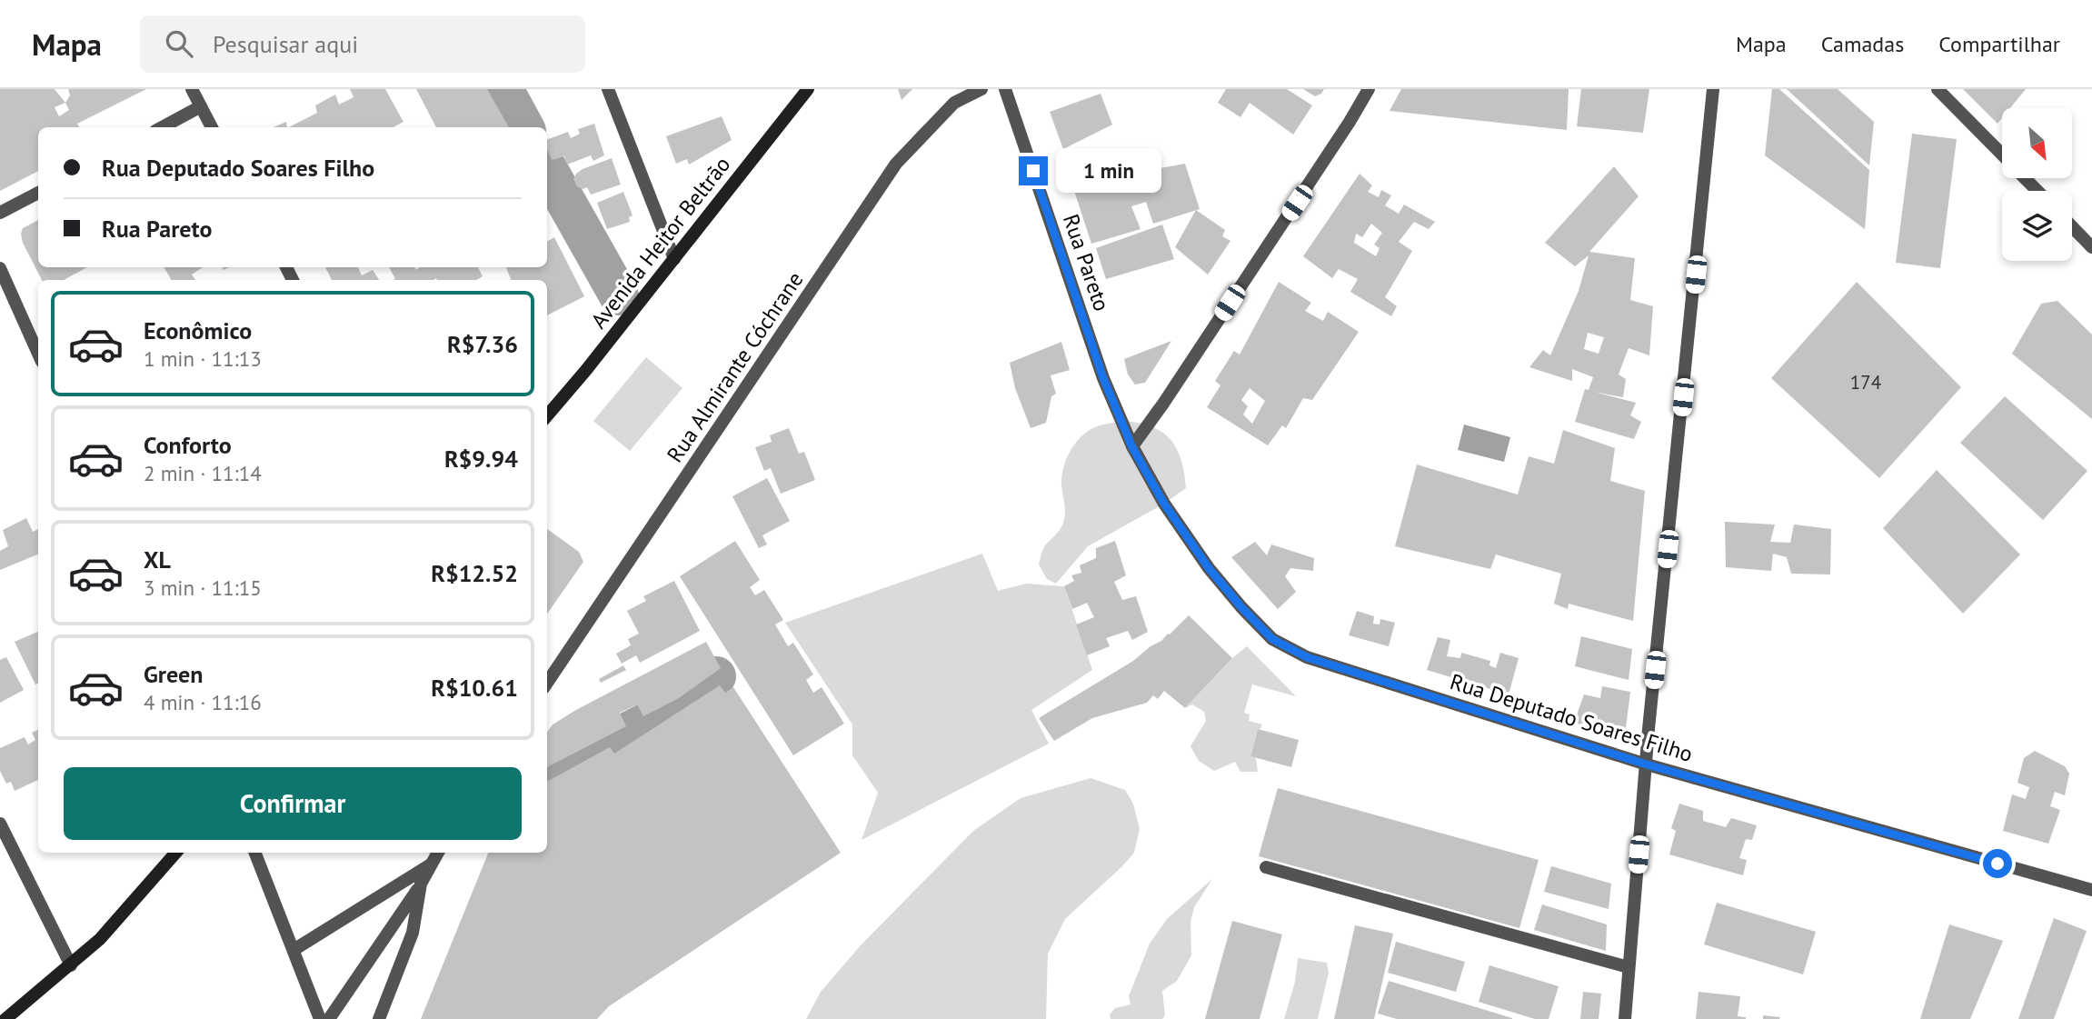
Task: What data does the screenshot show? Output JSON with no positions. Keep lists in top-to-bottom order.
{
  "streets": {
    "main road": ["Avenida Heitor Beltrão"],
    "street": ["Rua Pareto", "Rua Almirante Cóchrane", "Rua Deputado Soares Filho"]
  },
  "crossings": [
    ["Rua Pareto", "Rua Deputado Soares Filho"]
  ],
  "house_numbers": ["174"],
  "north": "bottom right",
  "page": {
    "header": "Mapa",
    "search": "Pesquisar aqui",
    "nav": ["Mapa", "Camadas", "Compartilhar"],
    "banner": ["Rua Deputado Soares Filho", "Rua Pareto"],
    "bubble": "1 min",
    "list": [
      {
        "name": "Econômico",
        "note": "1 min · 11:13",
        "value": "R$7.36"
      },
      {
        "name": "Conforto",
        "note": "2 min · 11:14",
        "value": "R$9.94"
      },
      {
        "name": "XL",
        "note": "3 min · 11:15",
        "value": "R$12.52"
      },
      {
        "name": "Green",
        "note": "4 min · 11:16",
        "value": "R$10.61"
      }
    ],
    "buttons": "Confirmar"
  }
}
